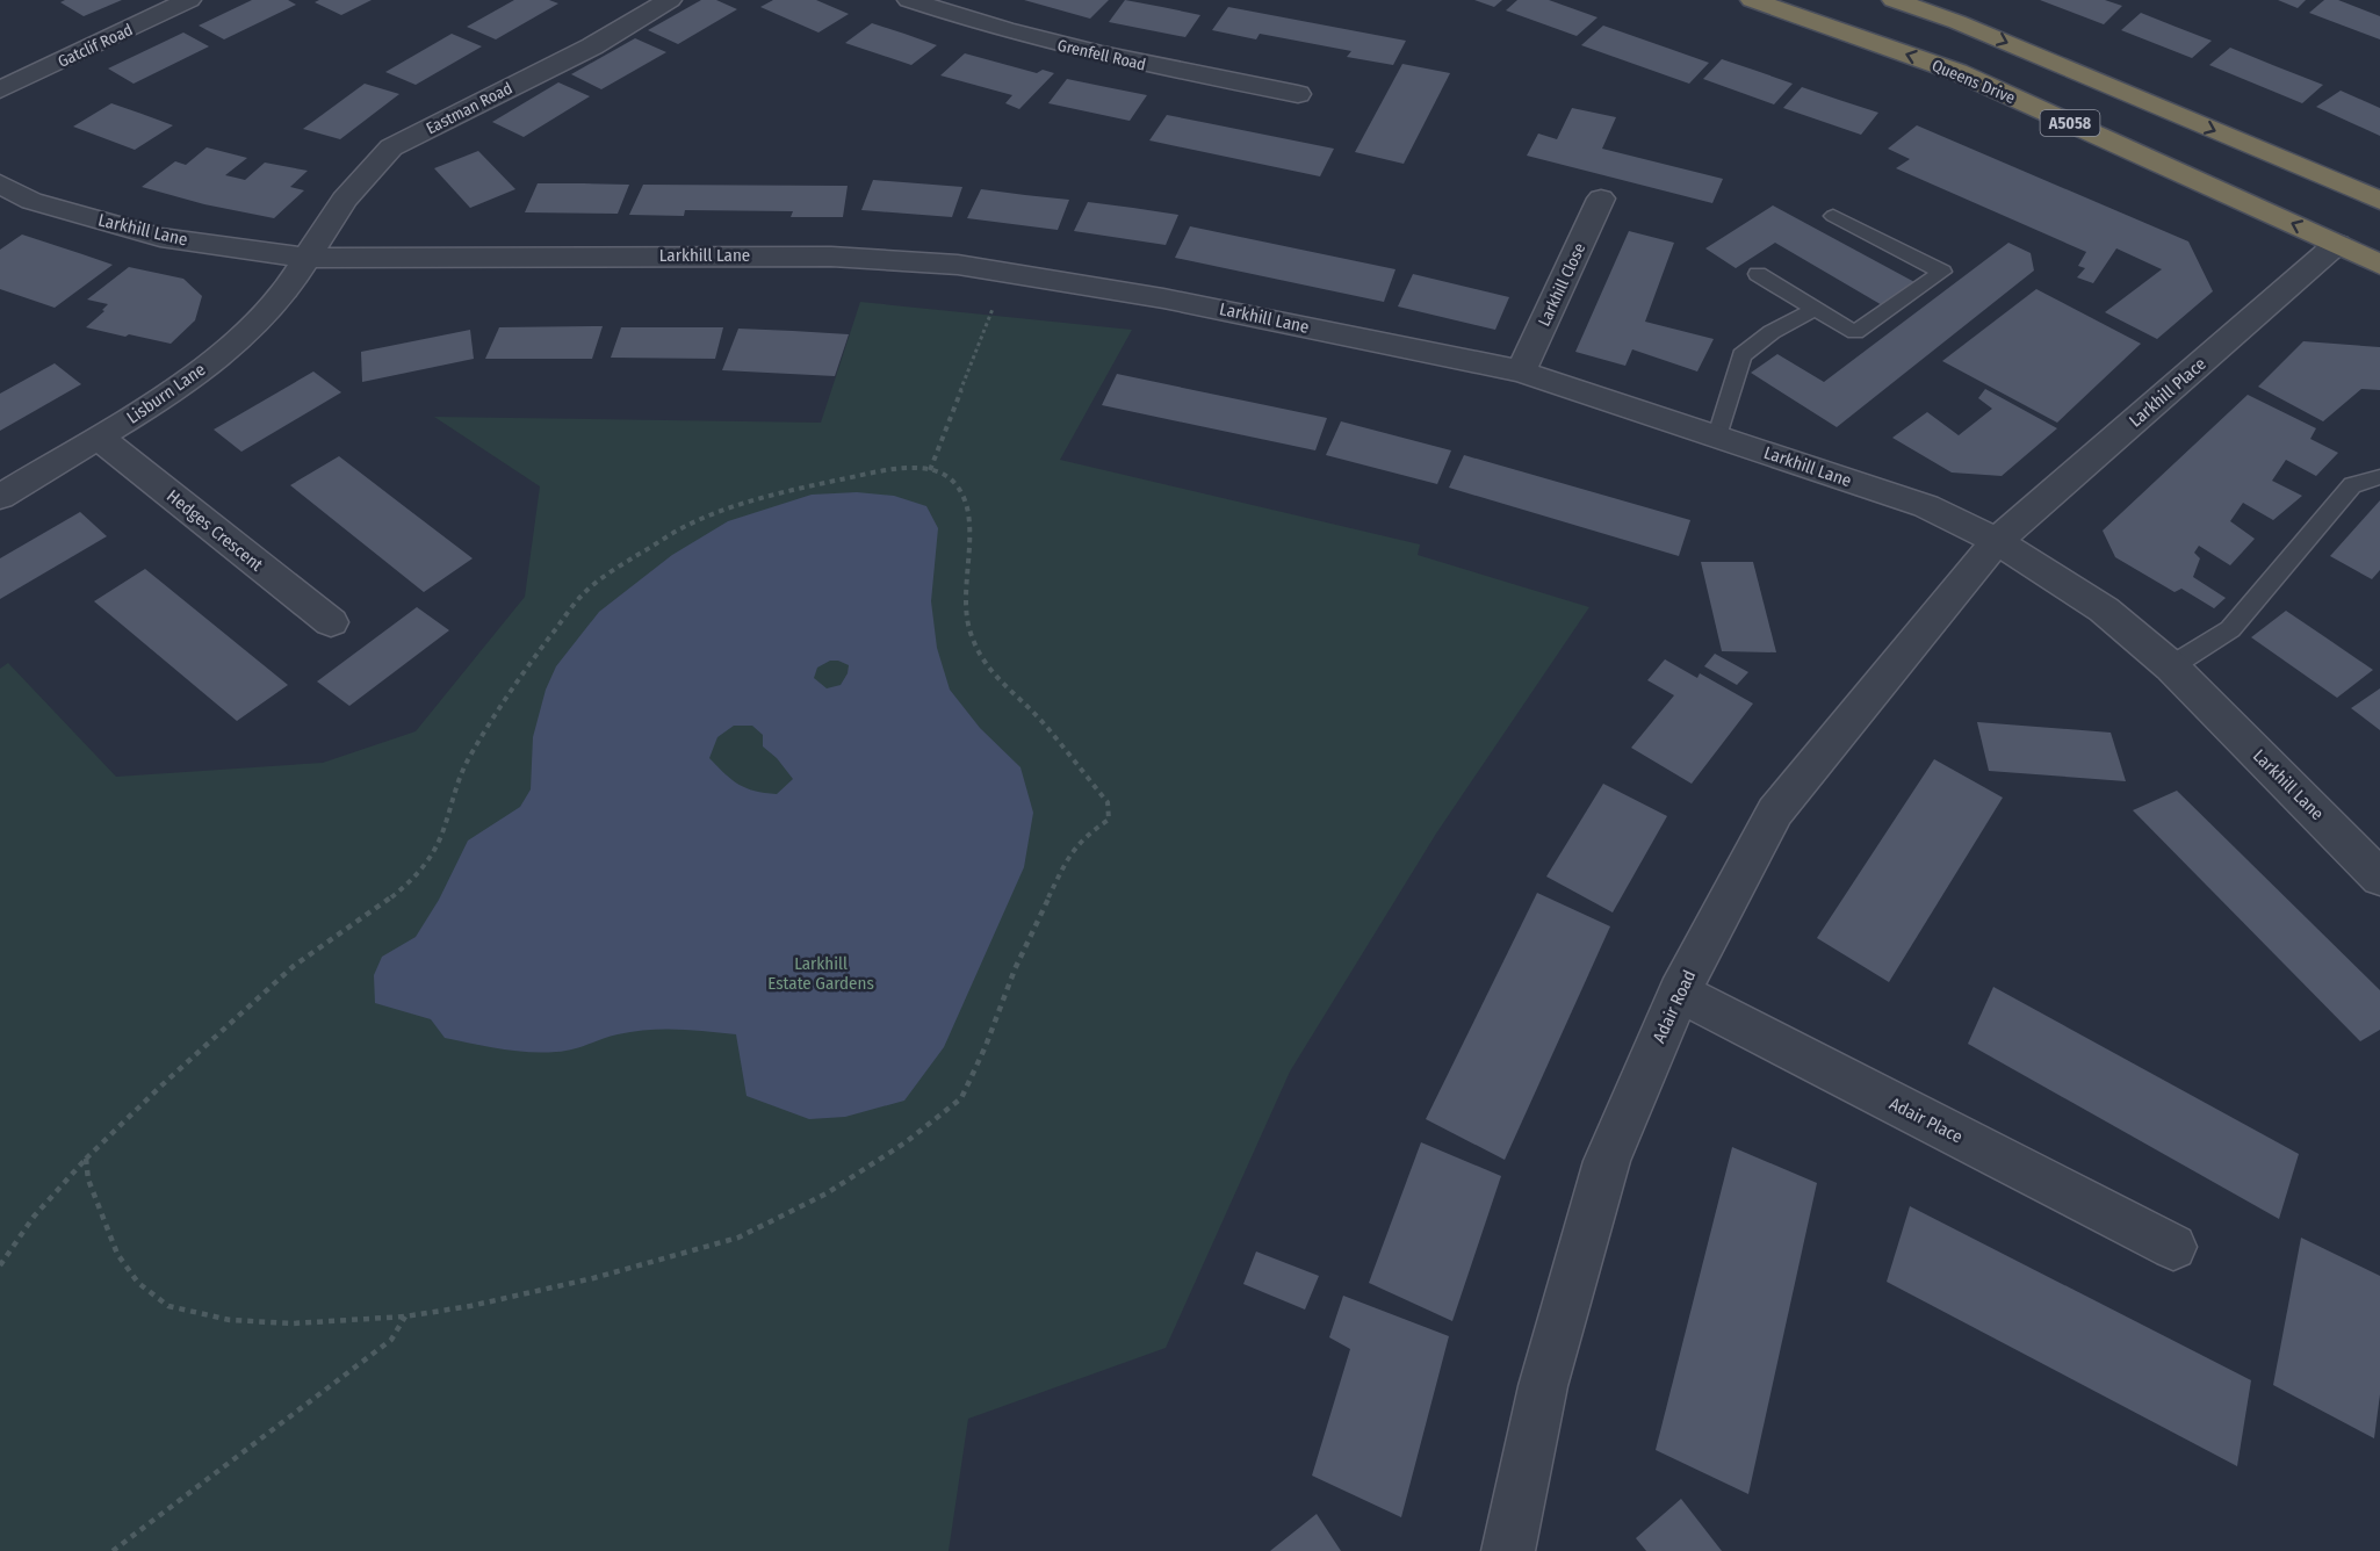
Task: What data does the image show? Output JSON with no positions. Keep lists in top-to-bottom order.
{
  "streets": {
    "highway": ["Queens Drive", "A5058"],
    "street": [
      "Gatclif Road",
      "Grenfell Road",
      "Eastman Road",
      "Larkhill Lane",
      "Larkhill Close",
      "Larkhill Place",
      "Lisburn Lane",
      "Hedges Crescent",
      "Adair Road",
      "Adair Place"
    ]
  },
  "crossings": [
    ["Queens Drive", "Larkhill Place"],
    ["Eastman Road", "Larkhill Lane"],
    ["Eastman Road", "Lisburn Lane"],
    ["Larkhill Lane", "Larkhill Close"],
    ["Larkhill Lane", "Larkhill Place"],
    ["Larkhill Lane", "Lisburn Lane"],
    ["Larkhill Lane", "Adair Road"],
    ["Larkhill Place", "Adair Road"],
    ["Lisburn Lane", "Hedges Crescent"],
    ["Adair Road", "Adair Place"]
  ],
  "parks": ["Larkhill Estate Gardens"]
}
